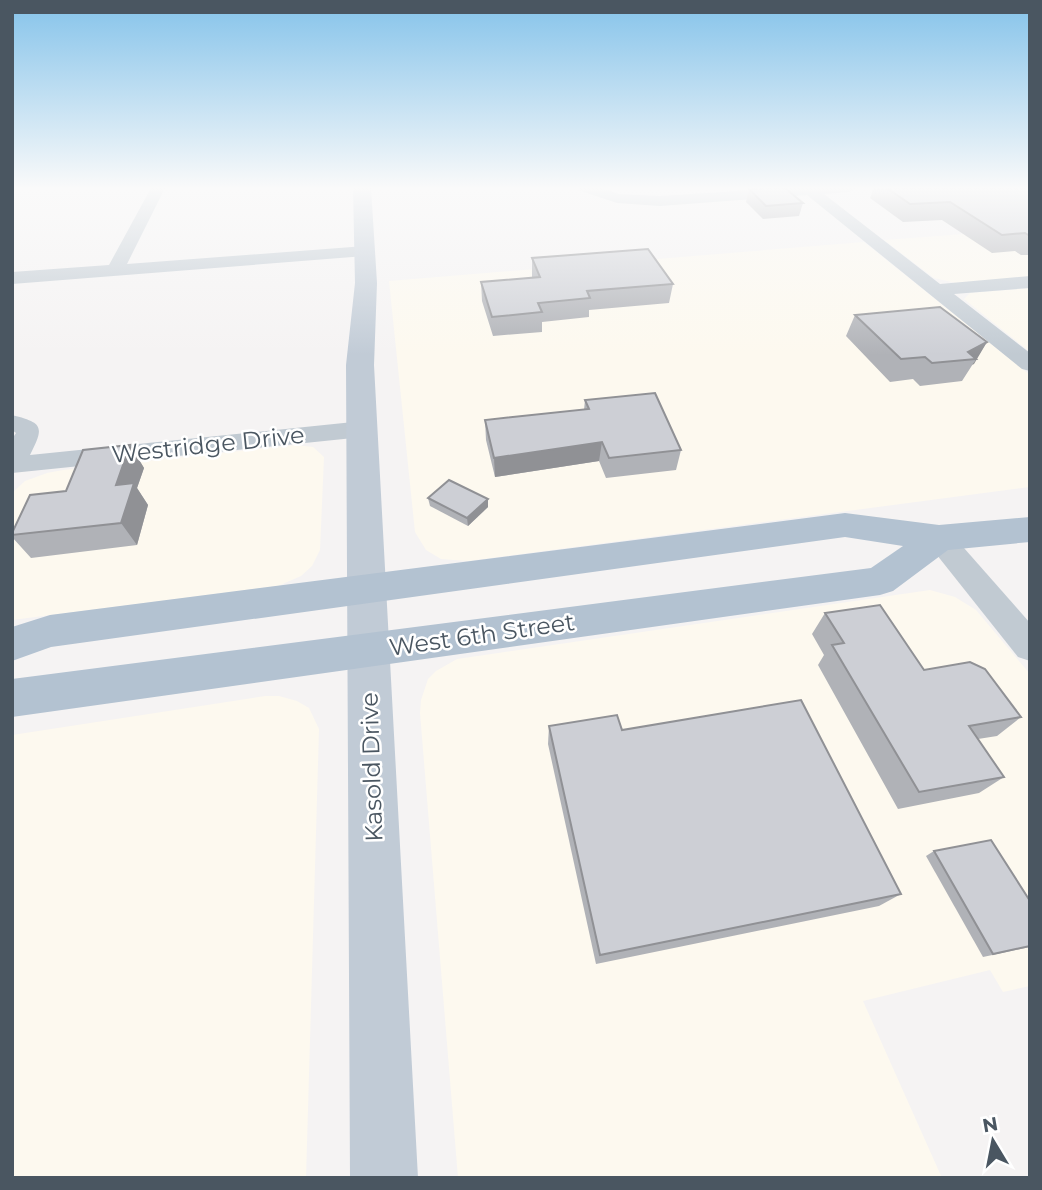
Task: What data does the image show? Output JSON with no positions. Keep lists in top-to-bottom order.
{
  "streets": {
    "main road": ["West 6th Street", "Kasold Drive"],
    "street": ["Westridge Drive"]
  },
  "crossings": [
    ["Westridge Drive", "Kasold Drive"],
    ["West 6th Street", "Kasold Drive"]
  ],
  "north": "top"
}
